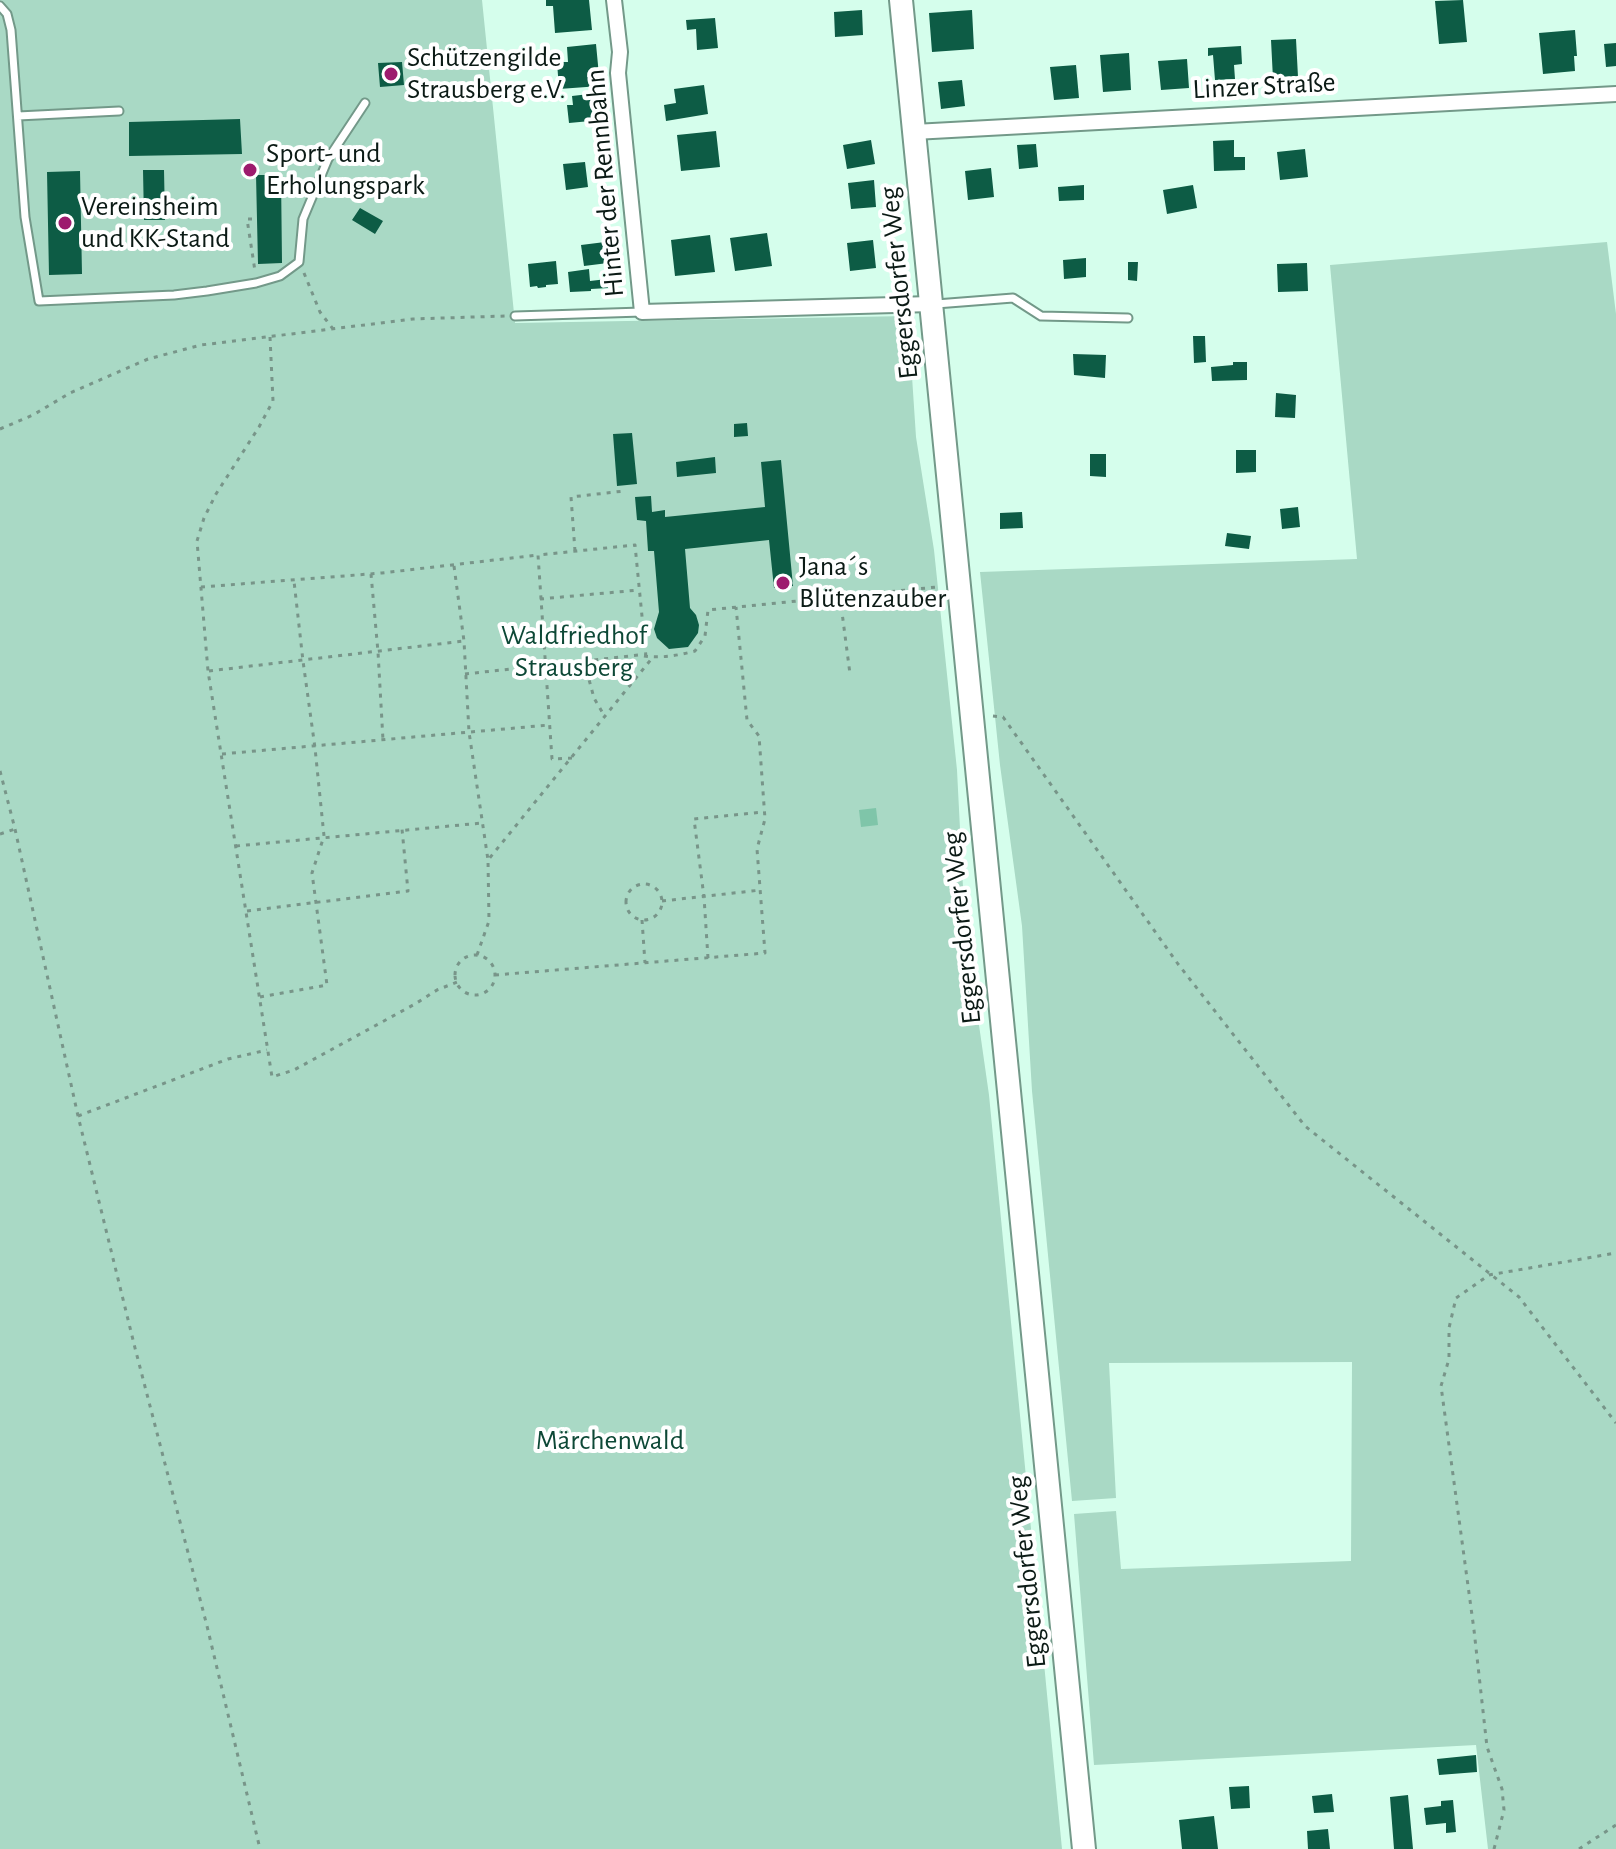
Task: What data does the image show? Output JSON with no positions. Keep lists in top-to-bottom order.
{
  "streets": {
    "main road": ["Eggersdorfer Weg"],
    "street": ["Linzer Straße", "Hinter der Rennbahn"]
  },
  "crossings": [
    ["Linzer Straße", "Eggersdorfer Weg"],
    ["Hinter der Rennbahn", "Eggersdorfer Weg"]
  ],
  "parks": ["Waldfriedhof Strausberg", "Märchenwald"],
  "places": [
    "Schützengilde Strausberg e.V.",
    "Sport- und Erholungspark",
    "Vereinsheim und KK-Stand",
    "Jana´s Blütenzauber"
  ]
}
